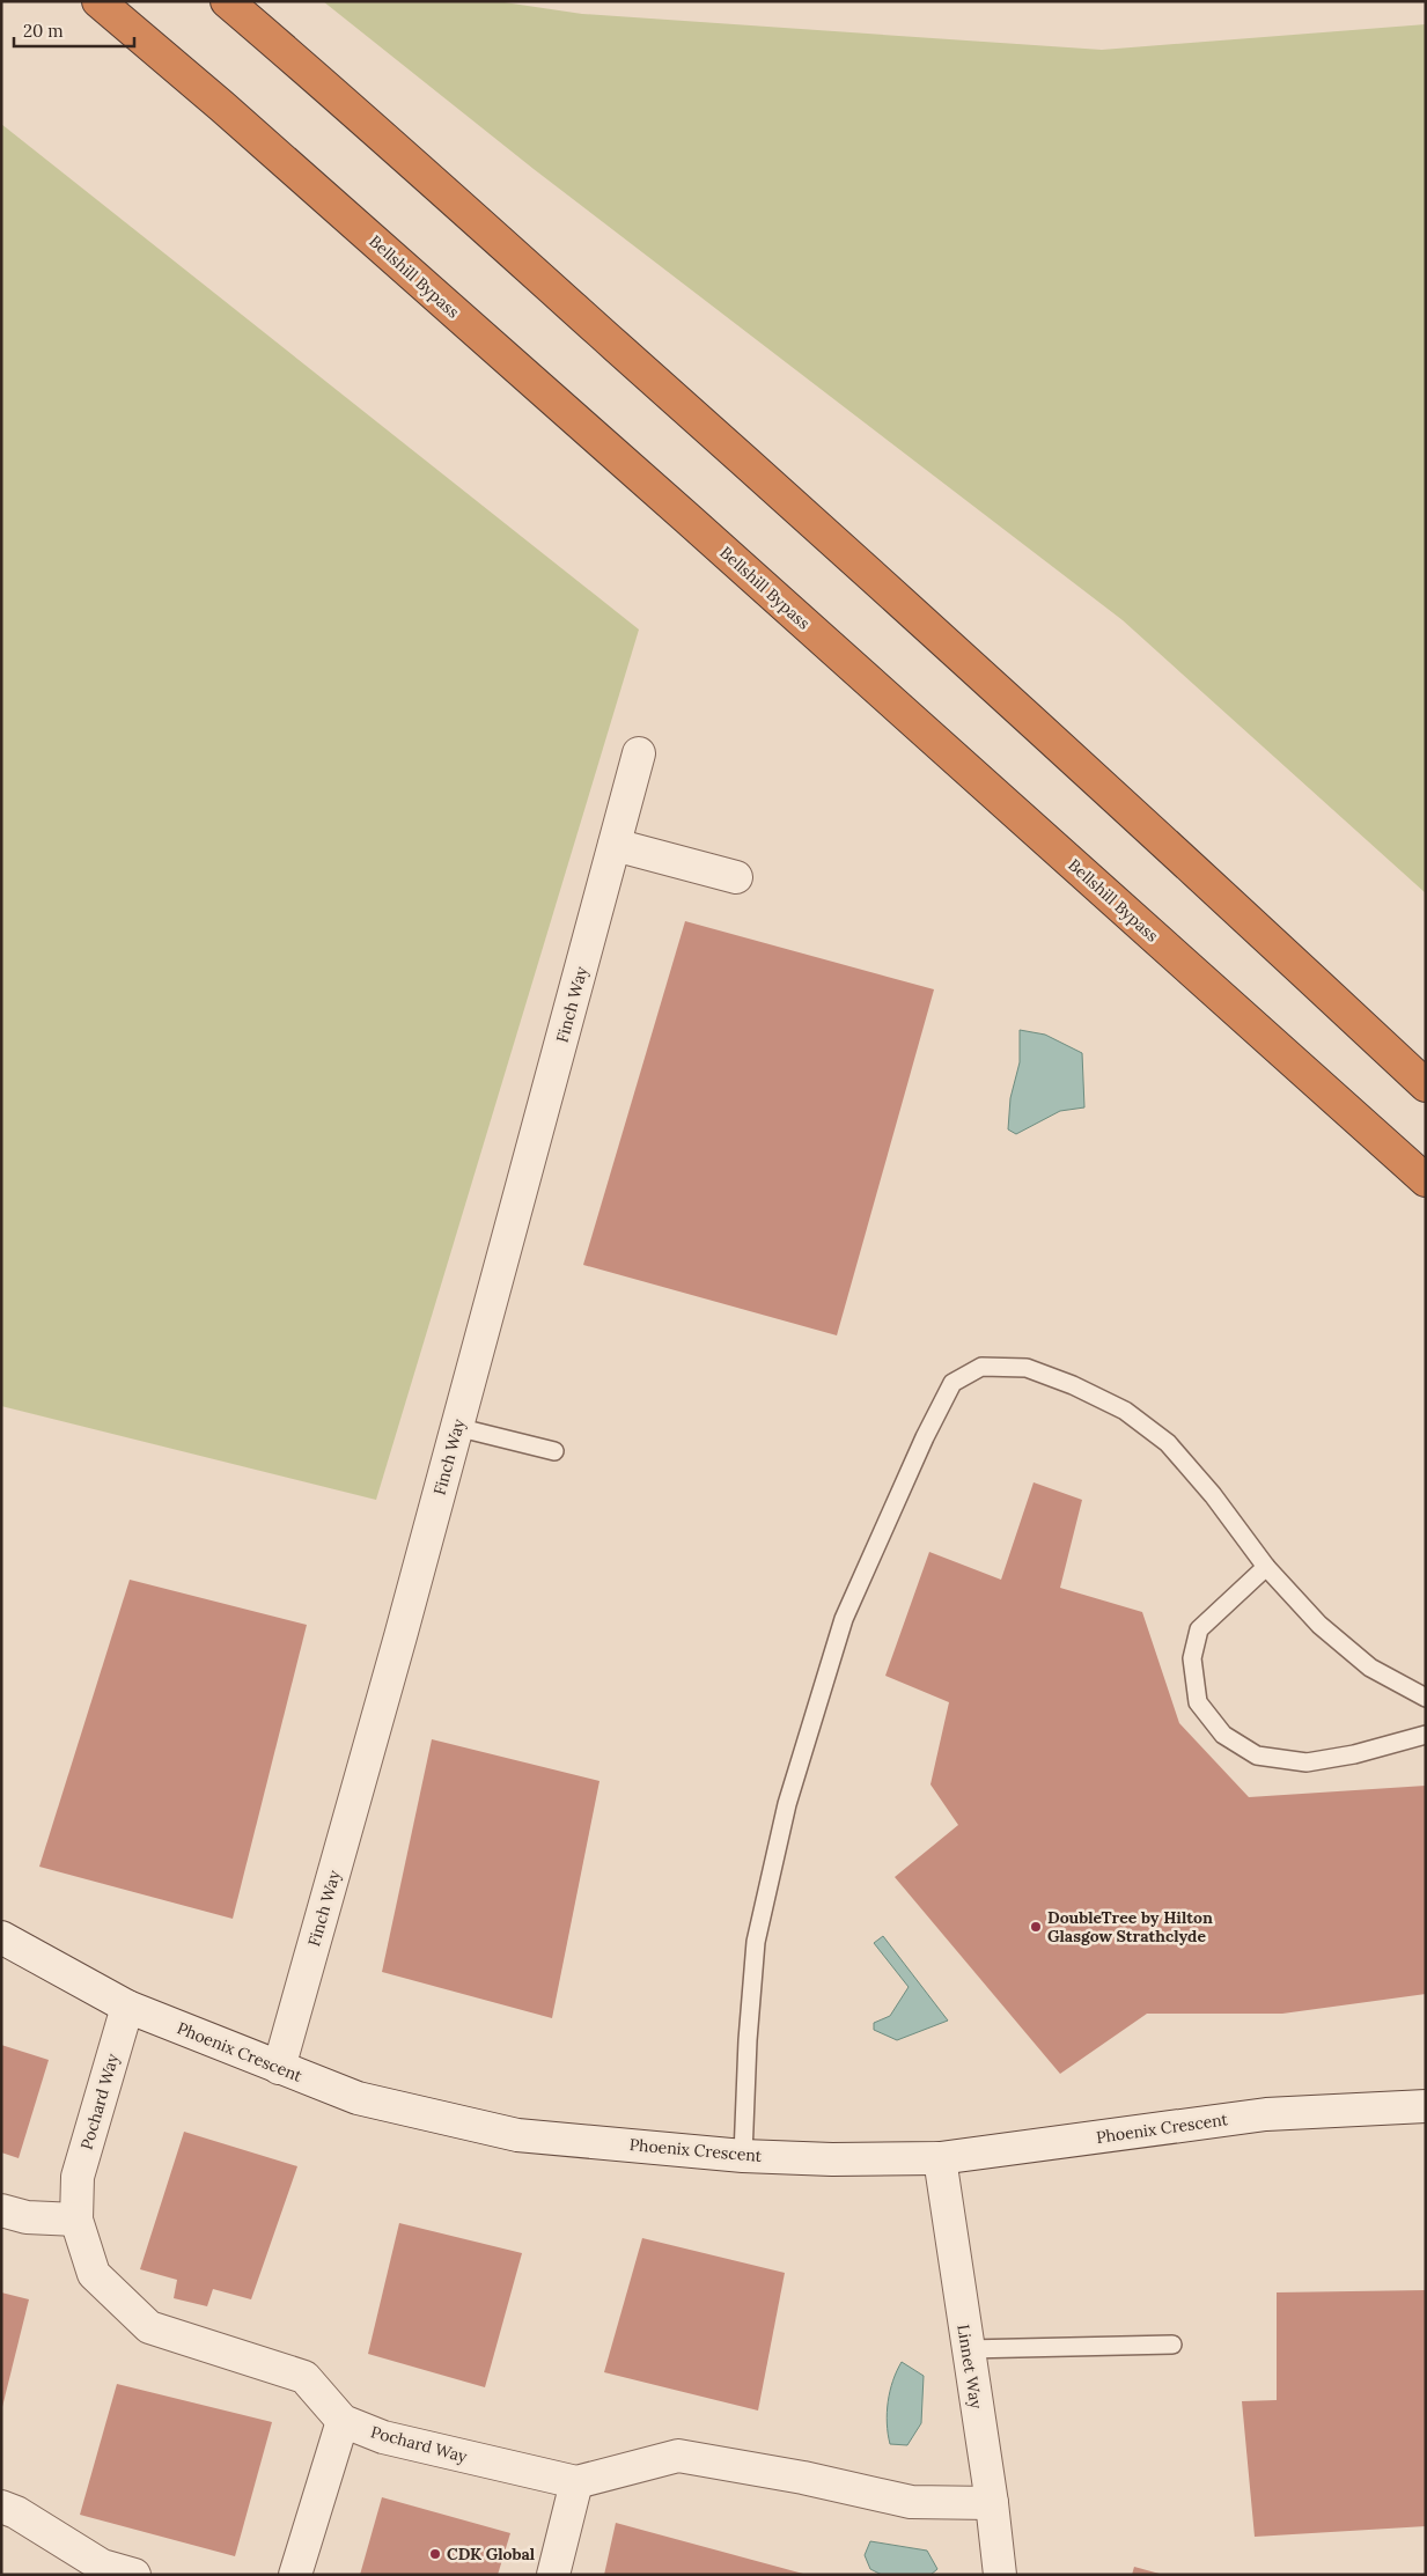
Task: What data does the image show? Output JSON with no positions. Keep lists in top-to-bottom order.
{
  "streets": {
    "highway": ["Bellshill Bypass"],
    "street": [
      "Finch Way",
      "Phoenix Crescent",
      "Pochard Way",
      "Linnet Way"
    ]
  },
  "crossings": [
    ["Finch Way", "Phoenix Crescent"],
    ["Phoenix Crescent", "Pochard Way"],
    ["Phoenix Crescent", "Linnet Way"],
    ["Pochard Way", "Linnet Way"]
  ],
  "places": ["DoubleTree by Hilton Glasgow Strathclyde", "CDK Global"],
  "scale_bar": "20 m"
}
